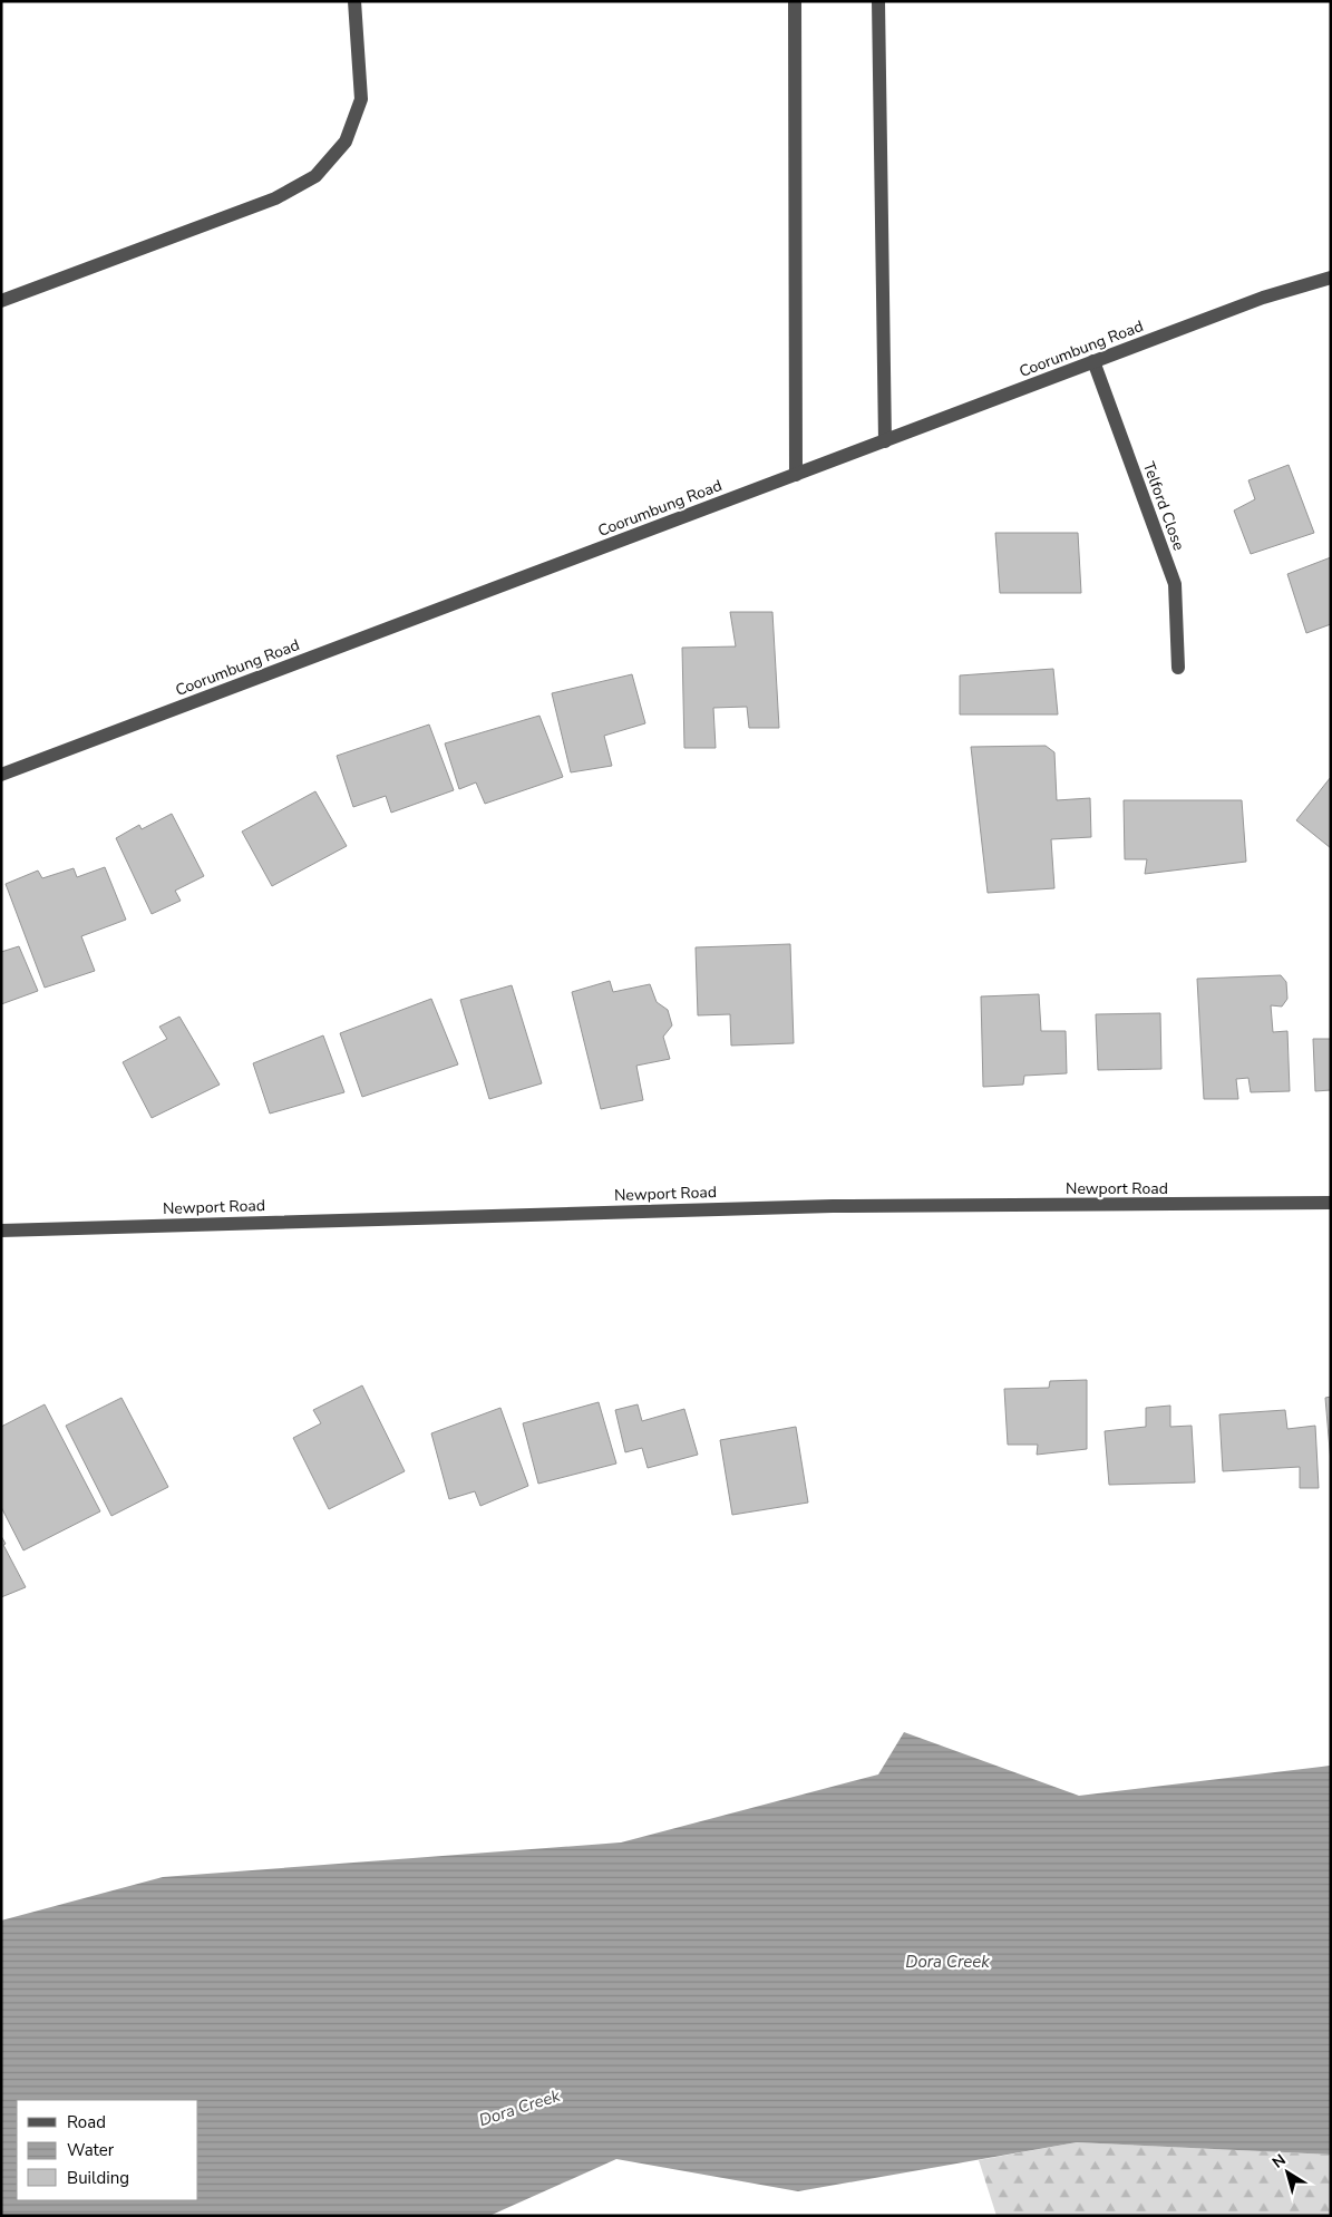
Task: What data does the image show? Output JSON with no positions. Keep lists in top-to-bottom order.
{
  "streets": {
    "street": ["Coorumbung Road", "Telford Close", "Newport Road"]
  },
  "crossings": [
    ["Coorumbung Road", "Telford Close"]
  ],
  "water": ["Dora Creek"],
  "legend": ["Road", "Water", "Building"],
  "north": "top left"
}
